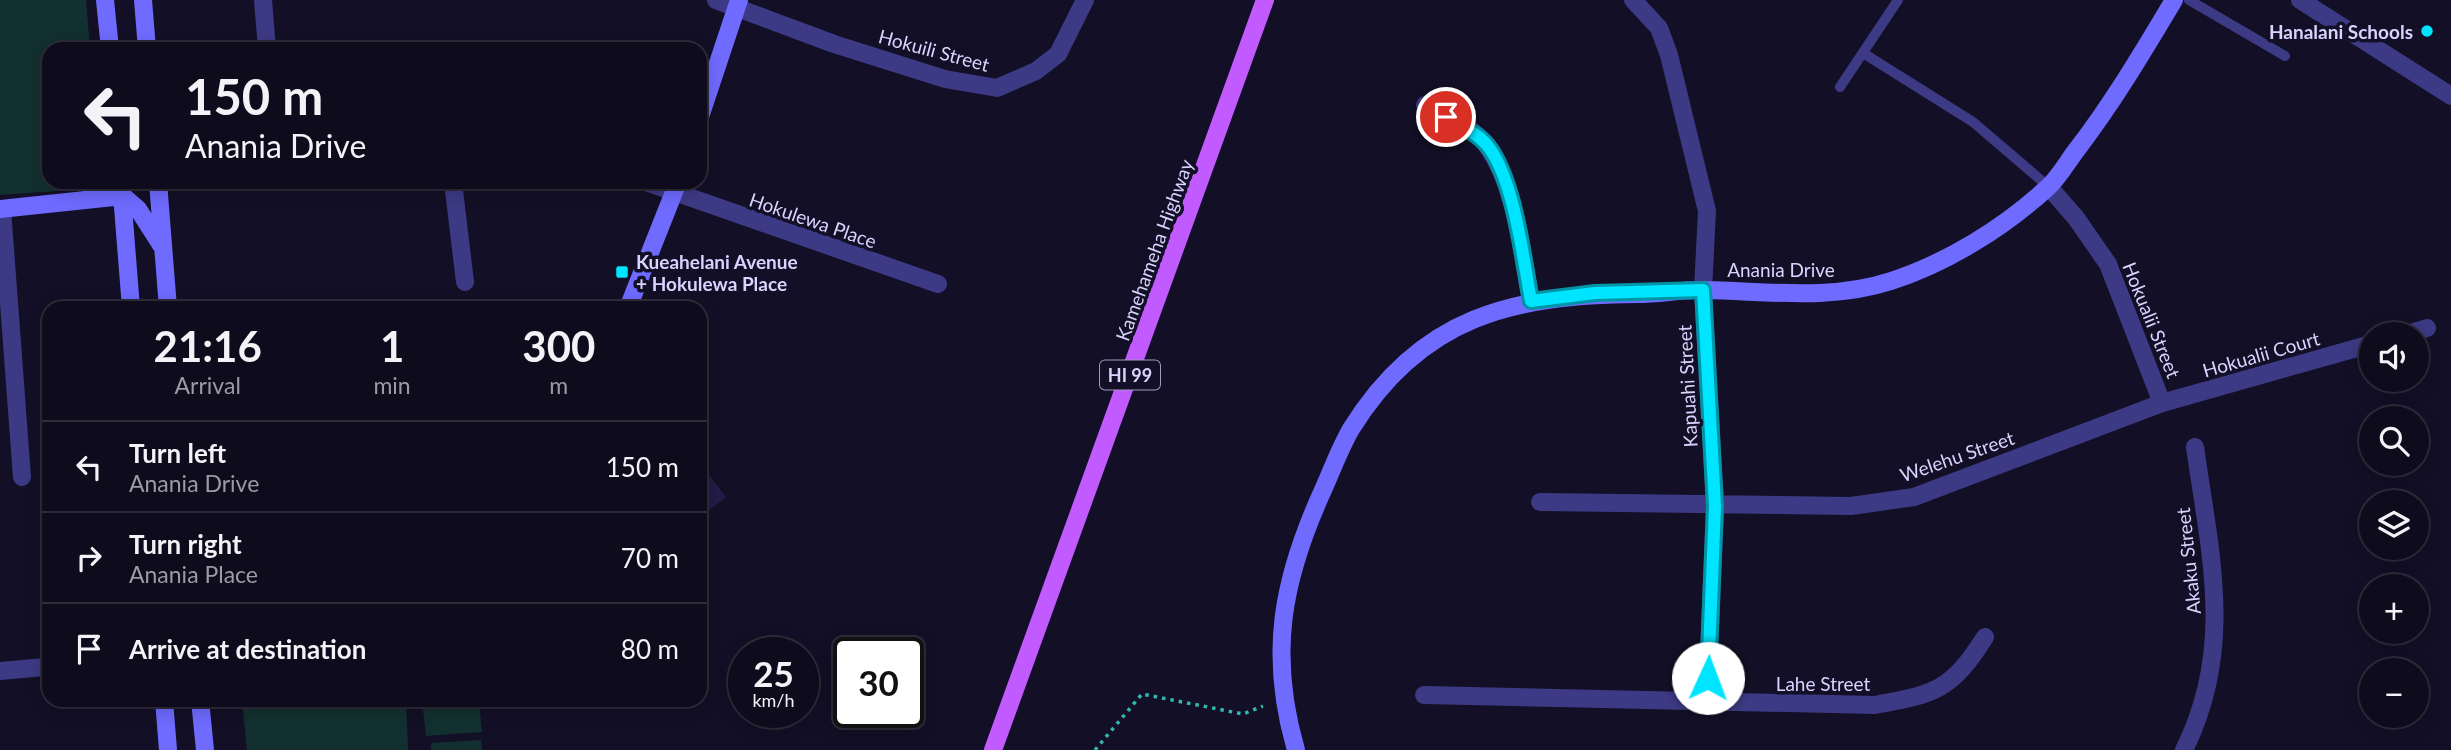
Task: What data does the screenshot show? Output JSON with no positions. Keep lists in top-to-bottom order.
{
  "streets": {
    "main road": ["Kamehameha Highway", "HI 99"],
    "street": [
      "Hokuili Street",
      "Hokulewa Place",
      "Anania Drive",
      "Hokualii Street",
      "Hokualii Court",
      "Kapuahi Street",
      "Welehu Street",
      "Akaku Street",
      "Lahe Street"
    ]
  },
  "crossings": [
    ["Anania Drive", "Hokualii Street"],
    ["Anania Drive", "Kapuahi Street"],
    ["Hokualii Street", "Hokualii Court"],
    ["Hokualii Street", "Welehu Street"],
    ["Hokualii Court", "Welehu Street"],
    ["Kapuahi Street", "Welehu Street"],
    ["Kapuahi Street", "Lahe Street"]
  ],
  "places": {
    "other": ["Hanalani Schools"],
    "transit": ["Kueahelani Avenue + Hokulewa Place"]
  },
  "page": {
    "turn": ["150 m", "Anania Drive"],
    "eta": [
      "21:16",
      "Arrival",
      "1",
      "min",
      "300",
      "m"
    ],
    "map_buttons": ["+", "−"],
    "list": [
      {
        "name": "Turn left",
        "note": "Anania Drive",
        "value": "150 m"
      },
      {
        "name": "Turn right",
        "note": "Anania Place",
        "value": "70 m"
      },
      {
        "name": "Arrive at destination",
        "value": "80 m"
      }
    ],
    "speed": "25 km/h",
    "limit": "30"
  }
}
